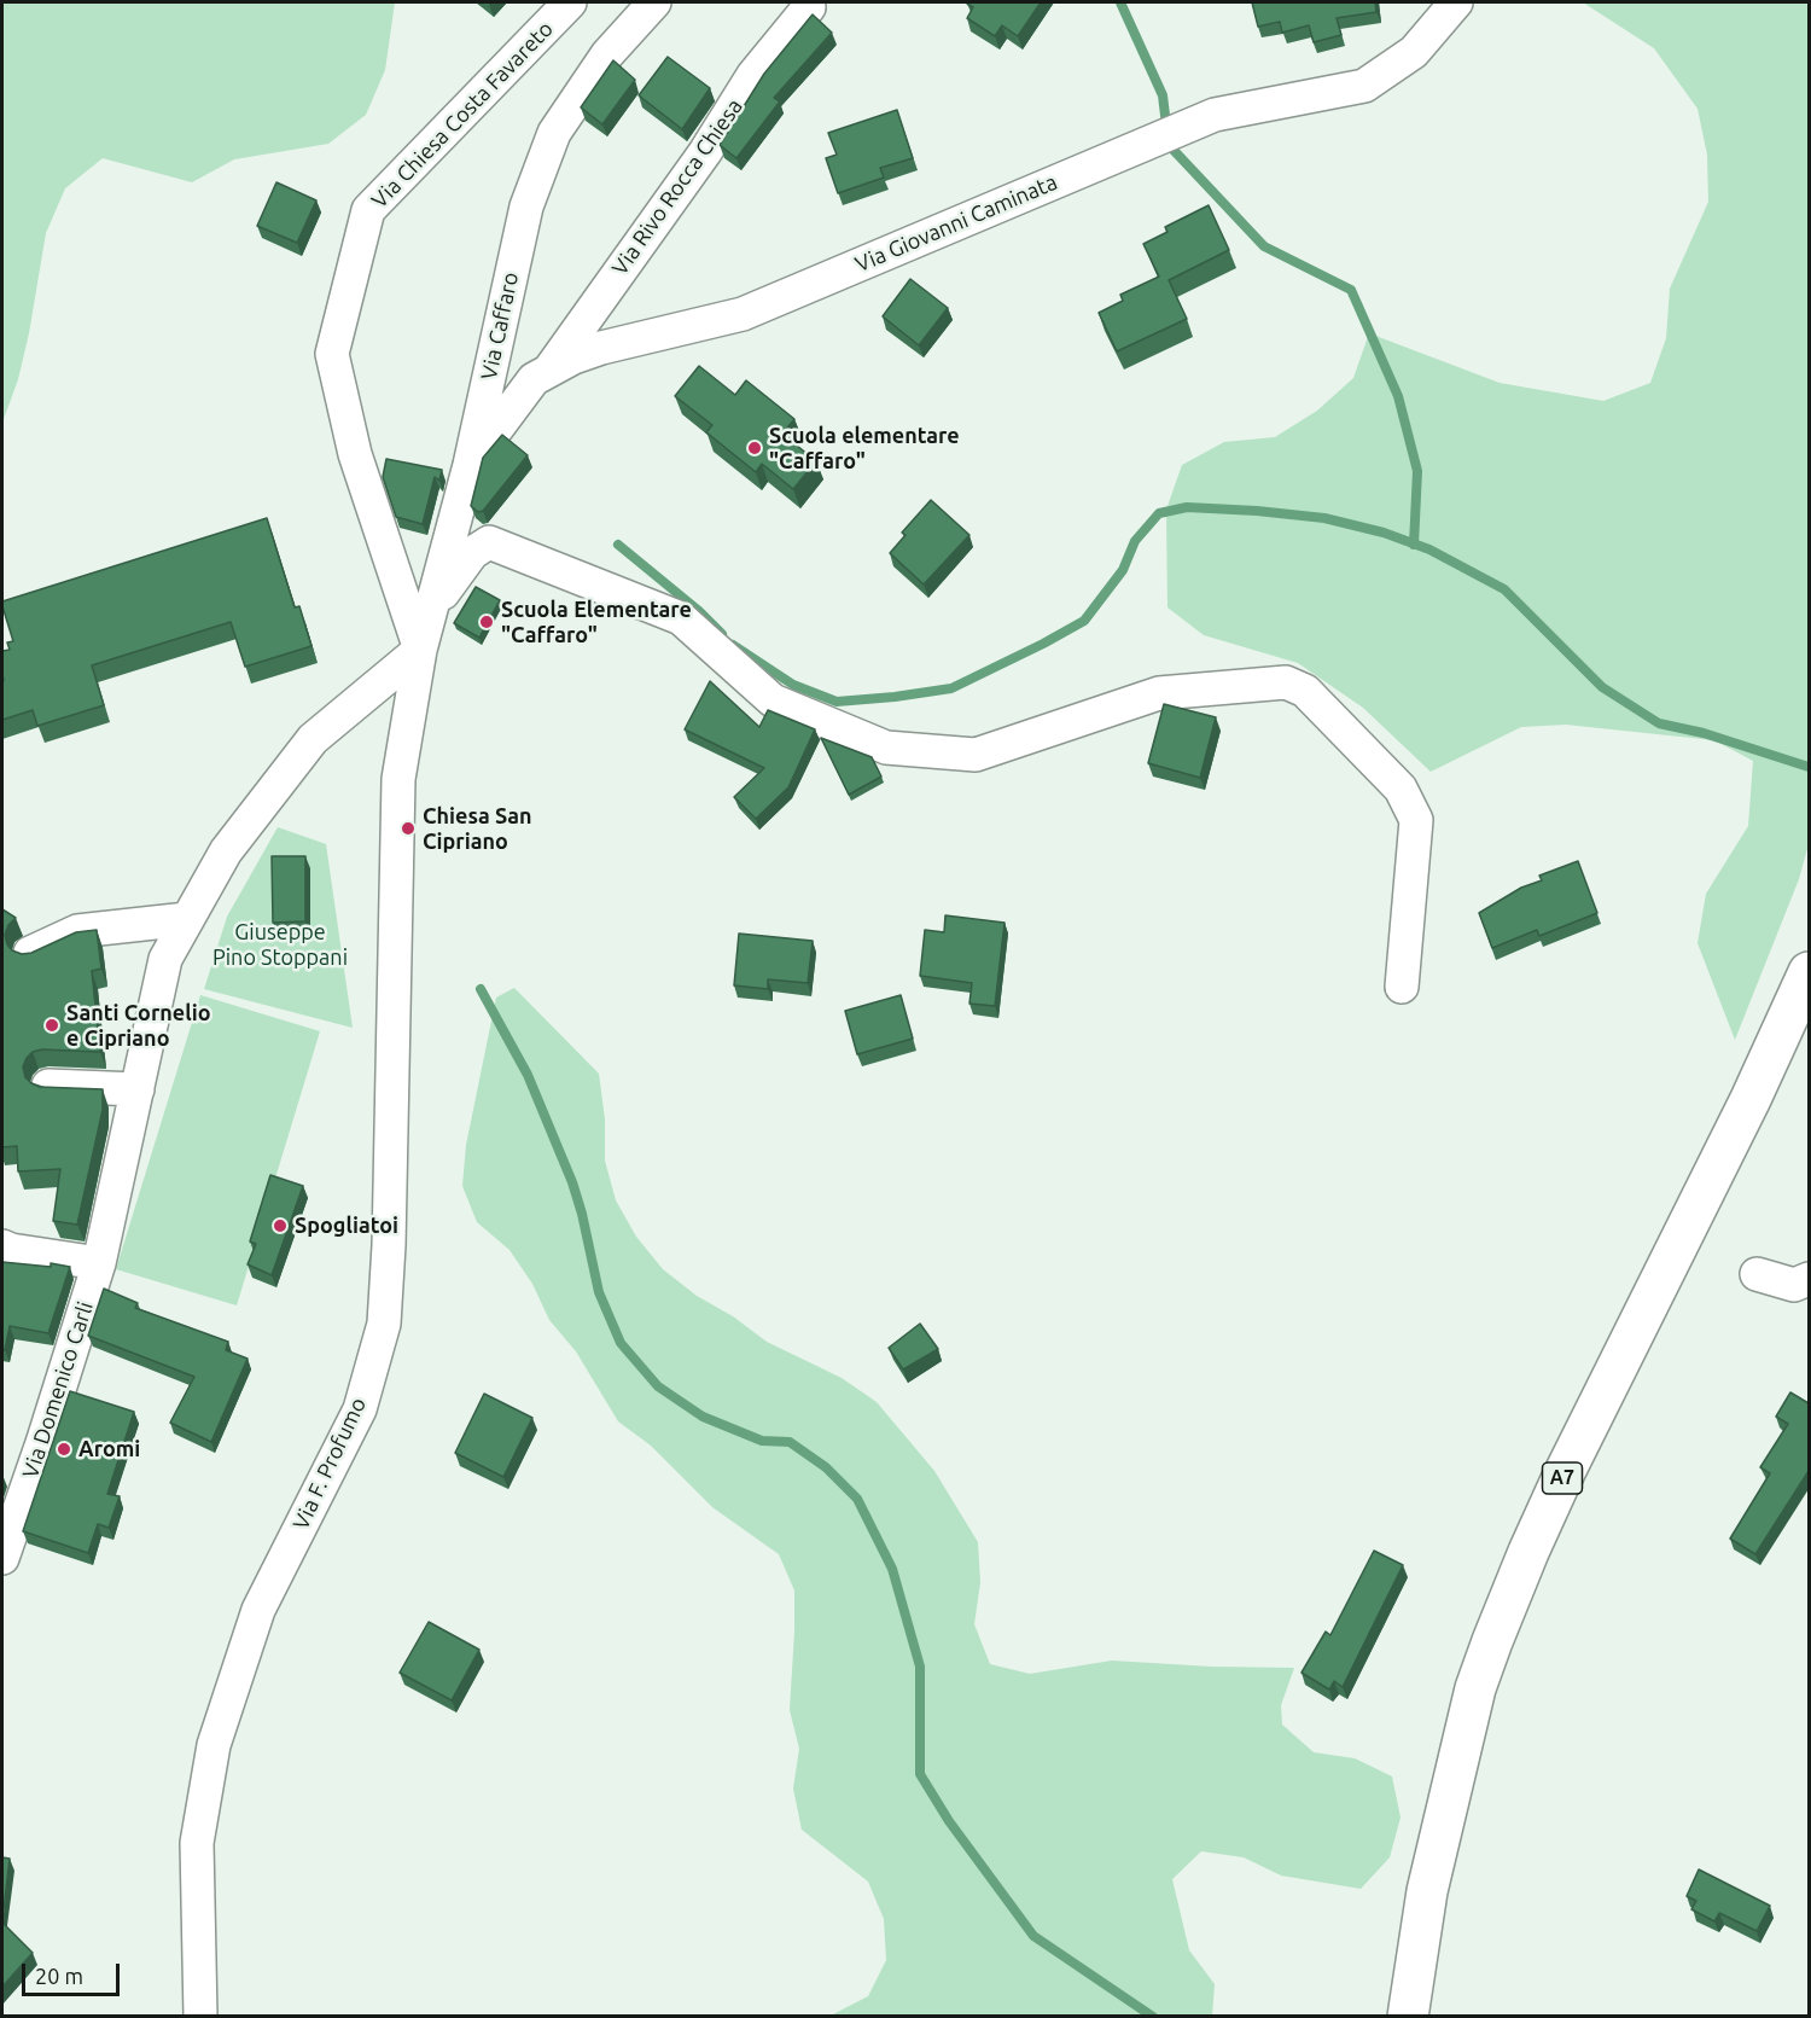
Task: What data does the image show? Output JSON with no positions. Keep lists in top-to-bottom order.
{
  "streets": {
    "highway": ["A7"],
    "street": [
      "Via Chiesa Costa Favareto",
      "Via Rivo Rocca Chiesa",
      "Via Giovanni Caminata",
      "Via Caffaro",
      "Via Domenico Carli",
      "Via F. Profumo"
    ]
  },
  "crossings": [
    ["Via Chiesa Costa Favareto", "Via Caffaro"],
    ["Via Chiesa Costa Favareto", "Via Domenico Carli"],
    ["Via Rivo Rocca Chiesa", "Via Giovanni Caminata"],
    ["Via Giovanni Caminata", "Via Caffaro"],
    ["Via Caffaro", "Via Domenico Carli"],
    ["Via Caffaro", "Via F. Profumo"]
  ],
  "parks": ["Giuseppe Pino Stoppani"],
  "places": [
    "Scuola elementare \"Caffaro\"",
    "Scuola Elementare \"Caffaro\"",
    "Chiesa San Cipriano",
    "Santi Cornelio e Cipriano",
    "Spogliatoi",
    "Aromi"
  ],
  "scale_bar": "20 m"
}
